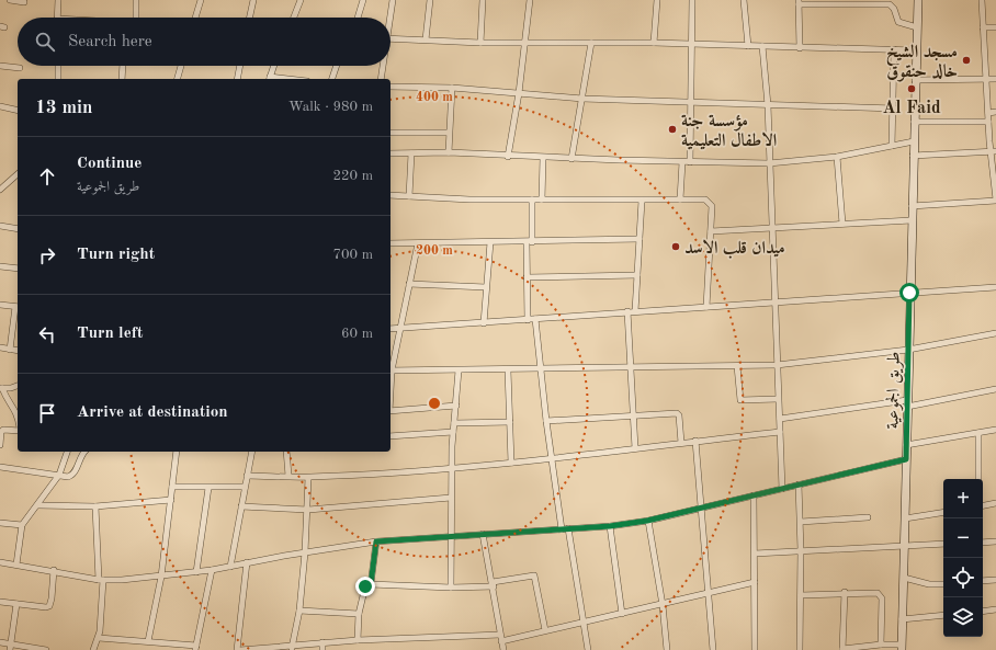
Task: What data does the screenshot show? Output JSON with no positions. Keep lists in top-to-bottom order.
{
  "streets": {
    "main road": ["طريق الجموعية"]
  },
  "places": [
    "مسجد الشيخ خالد حنقوق",
    "Al Faid",
    "مؤسسة جنة الاطفال التعليمية",
    "ميدان قلب الاسد"
  ],
  "page": {
    "search": "Search here",
    "heading": ["13 min", "Walk · 980 m"],
    "list": [
      ["Continue", "طريق الجموعية", "220 m"],
      ["Turn right", "700 m"],
      ["Turn left", "60 m"],
      "Arrive at destination"
    ],
    "map_buttons": ["+", "−"]
  },
  "rings": ["400 m", "200 m"]
}
